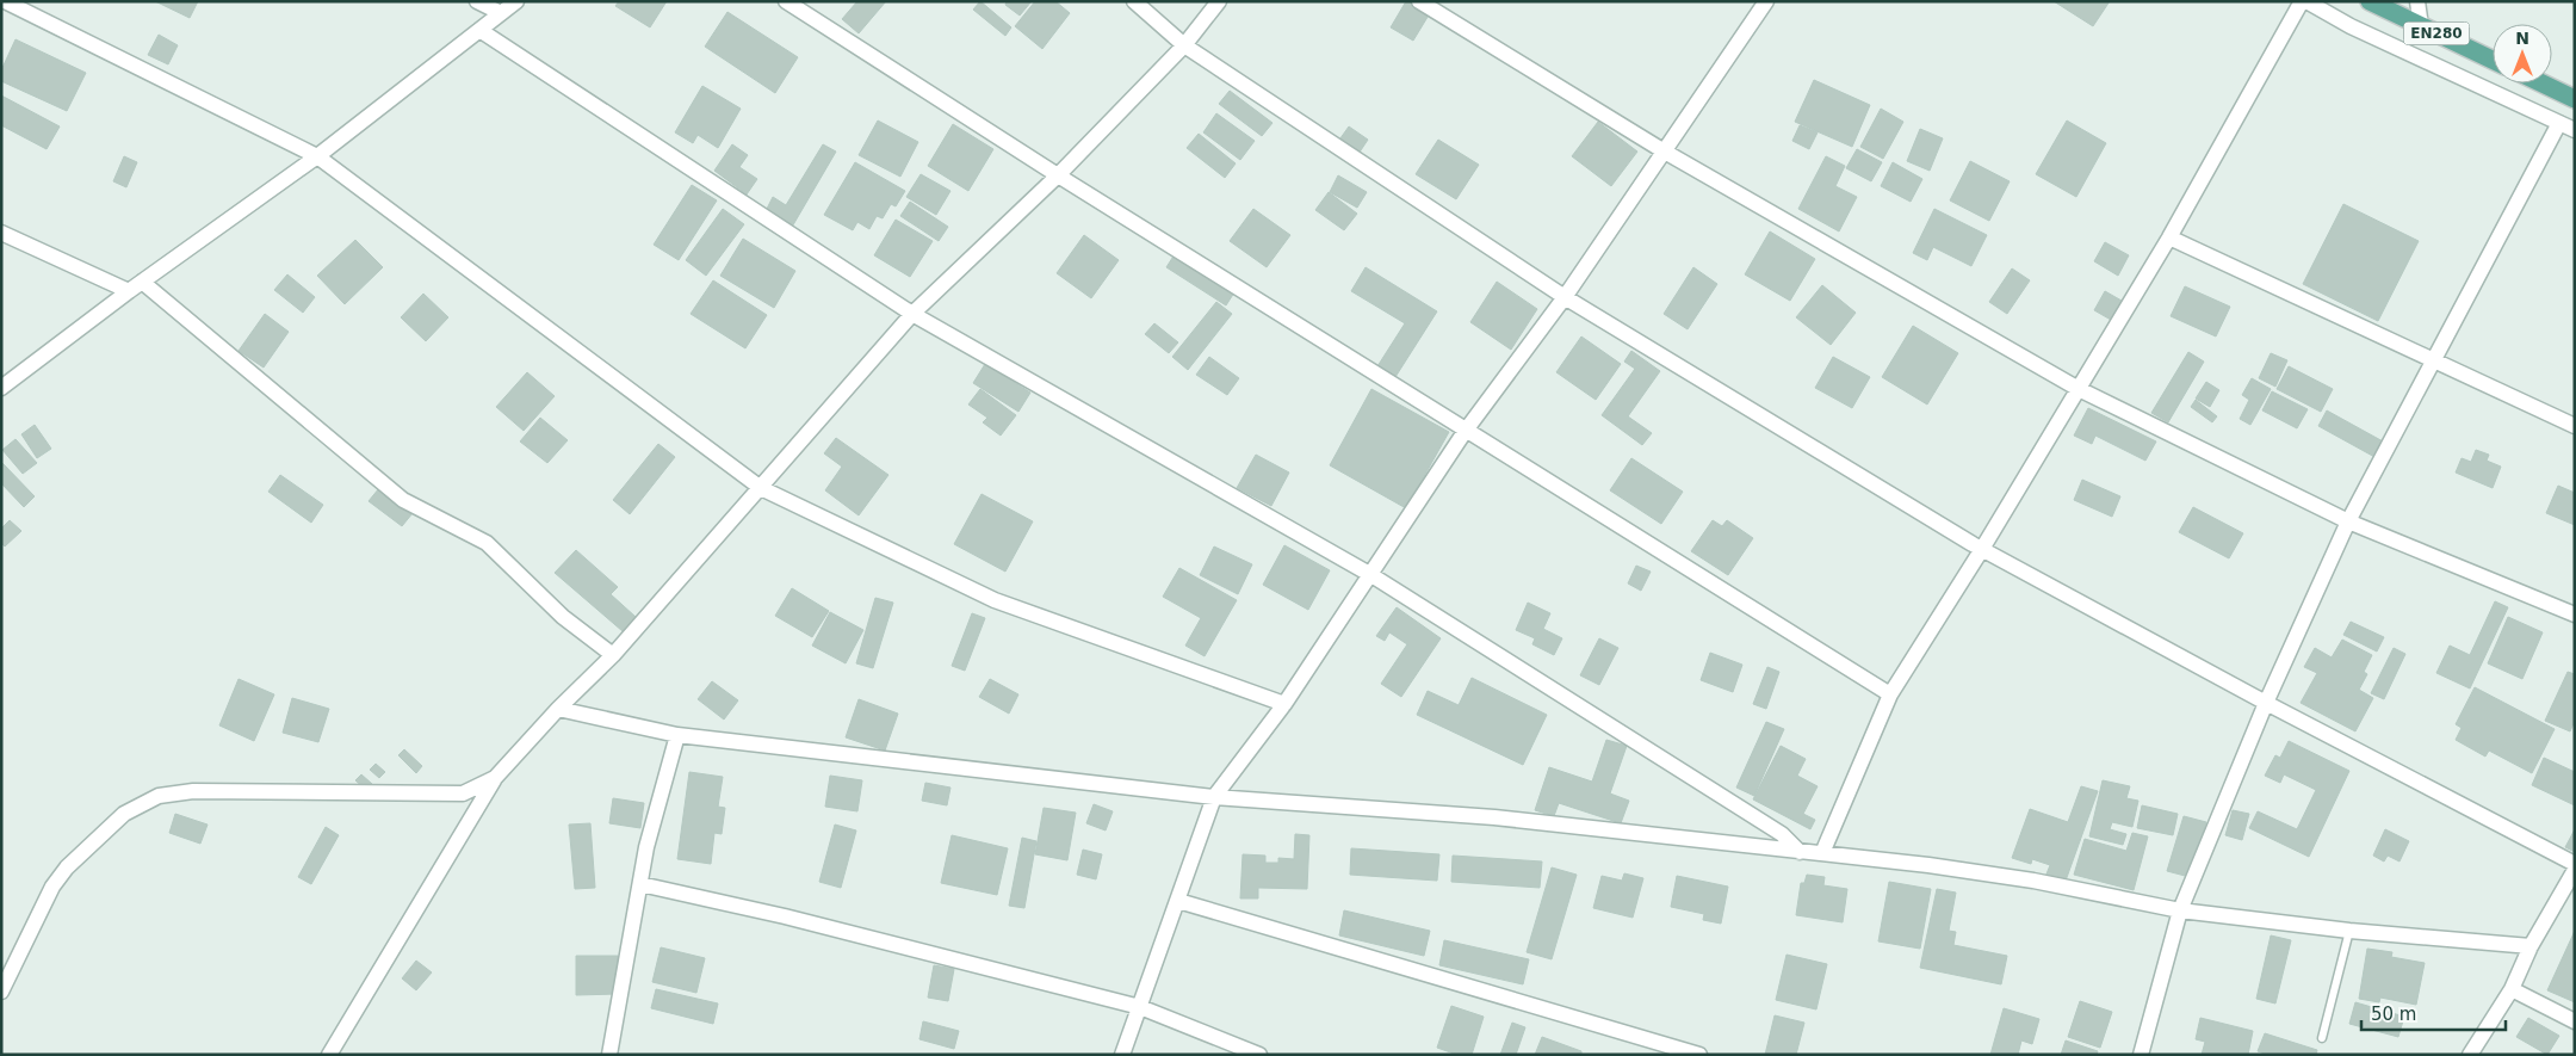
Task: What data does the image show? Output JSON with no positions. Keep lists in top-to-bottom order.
{
  "streets": {
    "main road": ["EN280"]
  },
  "scale_bar": "50 m",
  "north": "top"
}
